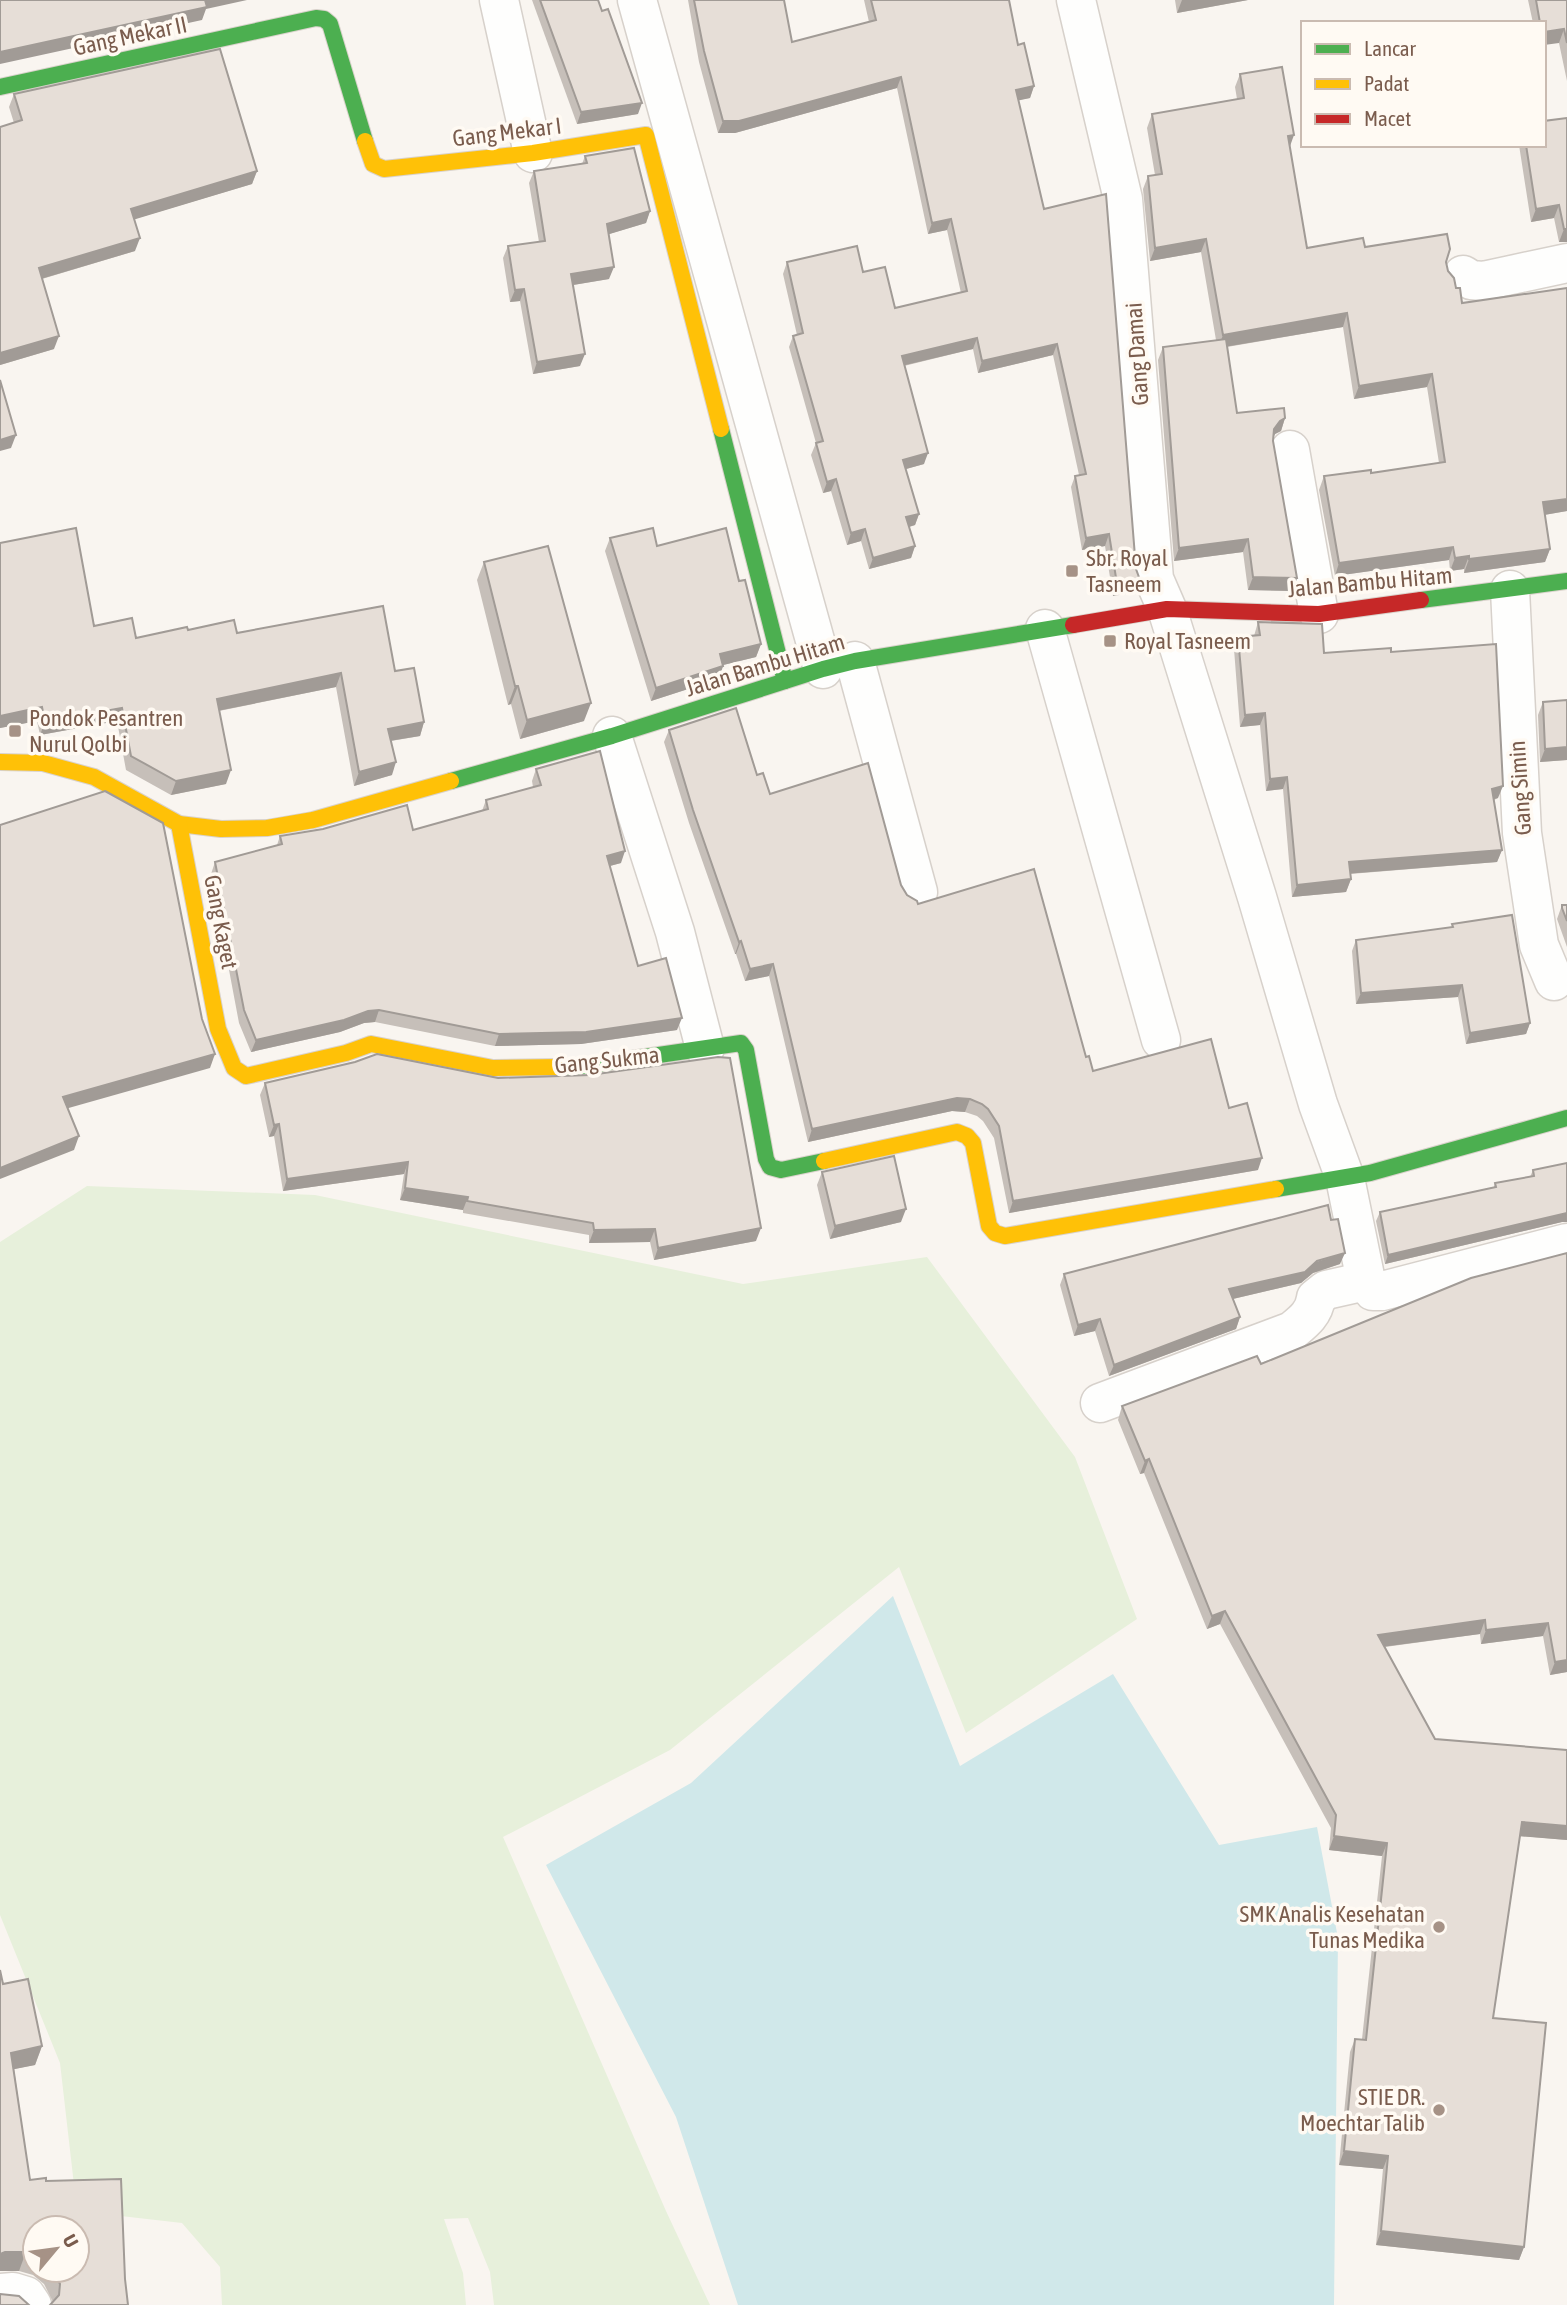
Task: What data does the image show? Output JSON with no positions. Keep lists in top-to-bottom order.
{
  "streets": {
    "street": [
      "Gang Mekar II",
      "Gang Mekar I",
      "Gang Damai",
      "Jalan Bambu Hitam",
      "Gang Simin",
      "Gang Kaget",
      "Gang Sukma"
    ]
  },
  "crossings": [
    ["Gang Mekar II", "Gang Mekar I"],
    ["Gang Mekar I", "Jalan Bambu Hitam"],
    ["Gang Damai", "Jalan Bambu Hitam"],
    ["Gang Damai", "Gang Sukma"],
    ["Jalan Bambu Hitam", "Gang Simin"],
    ["Jalan Bambu Hitam", "Gang Kaget"],
    ["Gang Kaget", "Gang Sukma"]
  ],
  "places": {
    "transit": ["Sbr. Royal Tasneem", "Royal Tasneem", "Pondok Pesantren Nurul Qolbi"],
    "other": ["SMK Analis Kesehatan Tunas Medika", "STIE DR. Moechtar Talib"]
  },
  "legend": ["Lancar", "Padat", "Macet"],
  "north": "top right"
}
